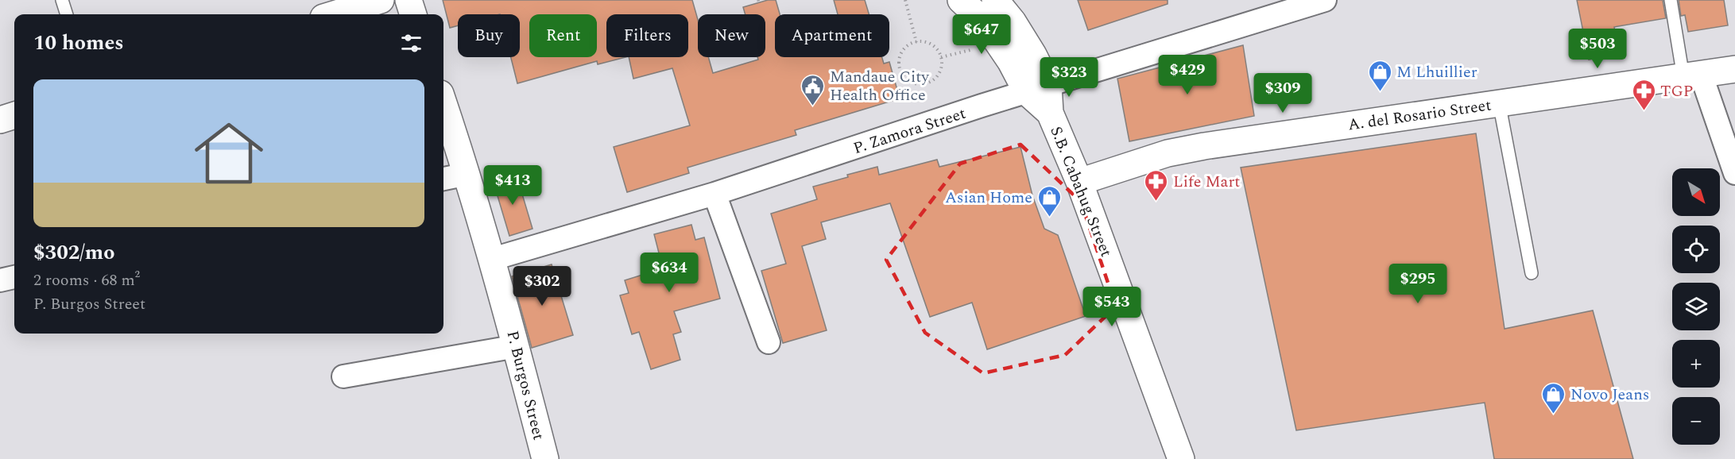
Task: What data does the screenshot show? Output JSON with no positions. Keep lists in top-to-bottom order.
{
  "streets": {
    "street": [
      "A. del Rosario Street",
      "P. Zamora Street",
      "S.B. Cabahug Street",
      "P. Burgos Street"
    ]
  },
  "crossings": [
    ["A. del Rosario Street", "S.B. Cabahug Street"],
    ["P. Zamora Street", "S.B. Cabahug Street"],
    ["P. Zamora Street", "P. Burgos Street"]
  ],
  "places": {
    "shop": ["M Lhuillier", "Asian Home", "Novo Jeans"],
    "public building": ["Mandaue City Health Office"],
    "pharmacy": ["TGP", "Life Mart"]
  },
  "north": "bottom right",
  "page": {
    "price": [
      "$647",
      "$503",
      "$429",
      "$323",
      "$309",
      "$413",
      "$634",
      "$295",
      "$302",
      "$543"
    ],
    "chip": [
      "Buy",
      "Rent",
      "Filters",
      "New",
      "Apartment"
    ],
    "heading": "10 homes",
    "list": [
      {
        "name": "$302/mo",
        "note": "2 rooms · 68 m² · P. Burgos Street"
      }
    ],
    "map_buttons": ["+", "−"]
  }
}
